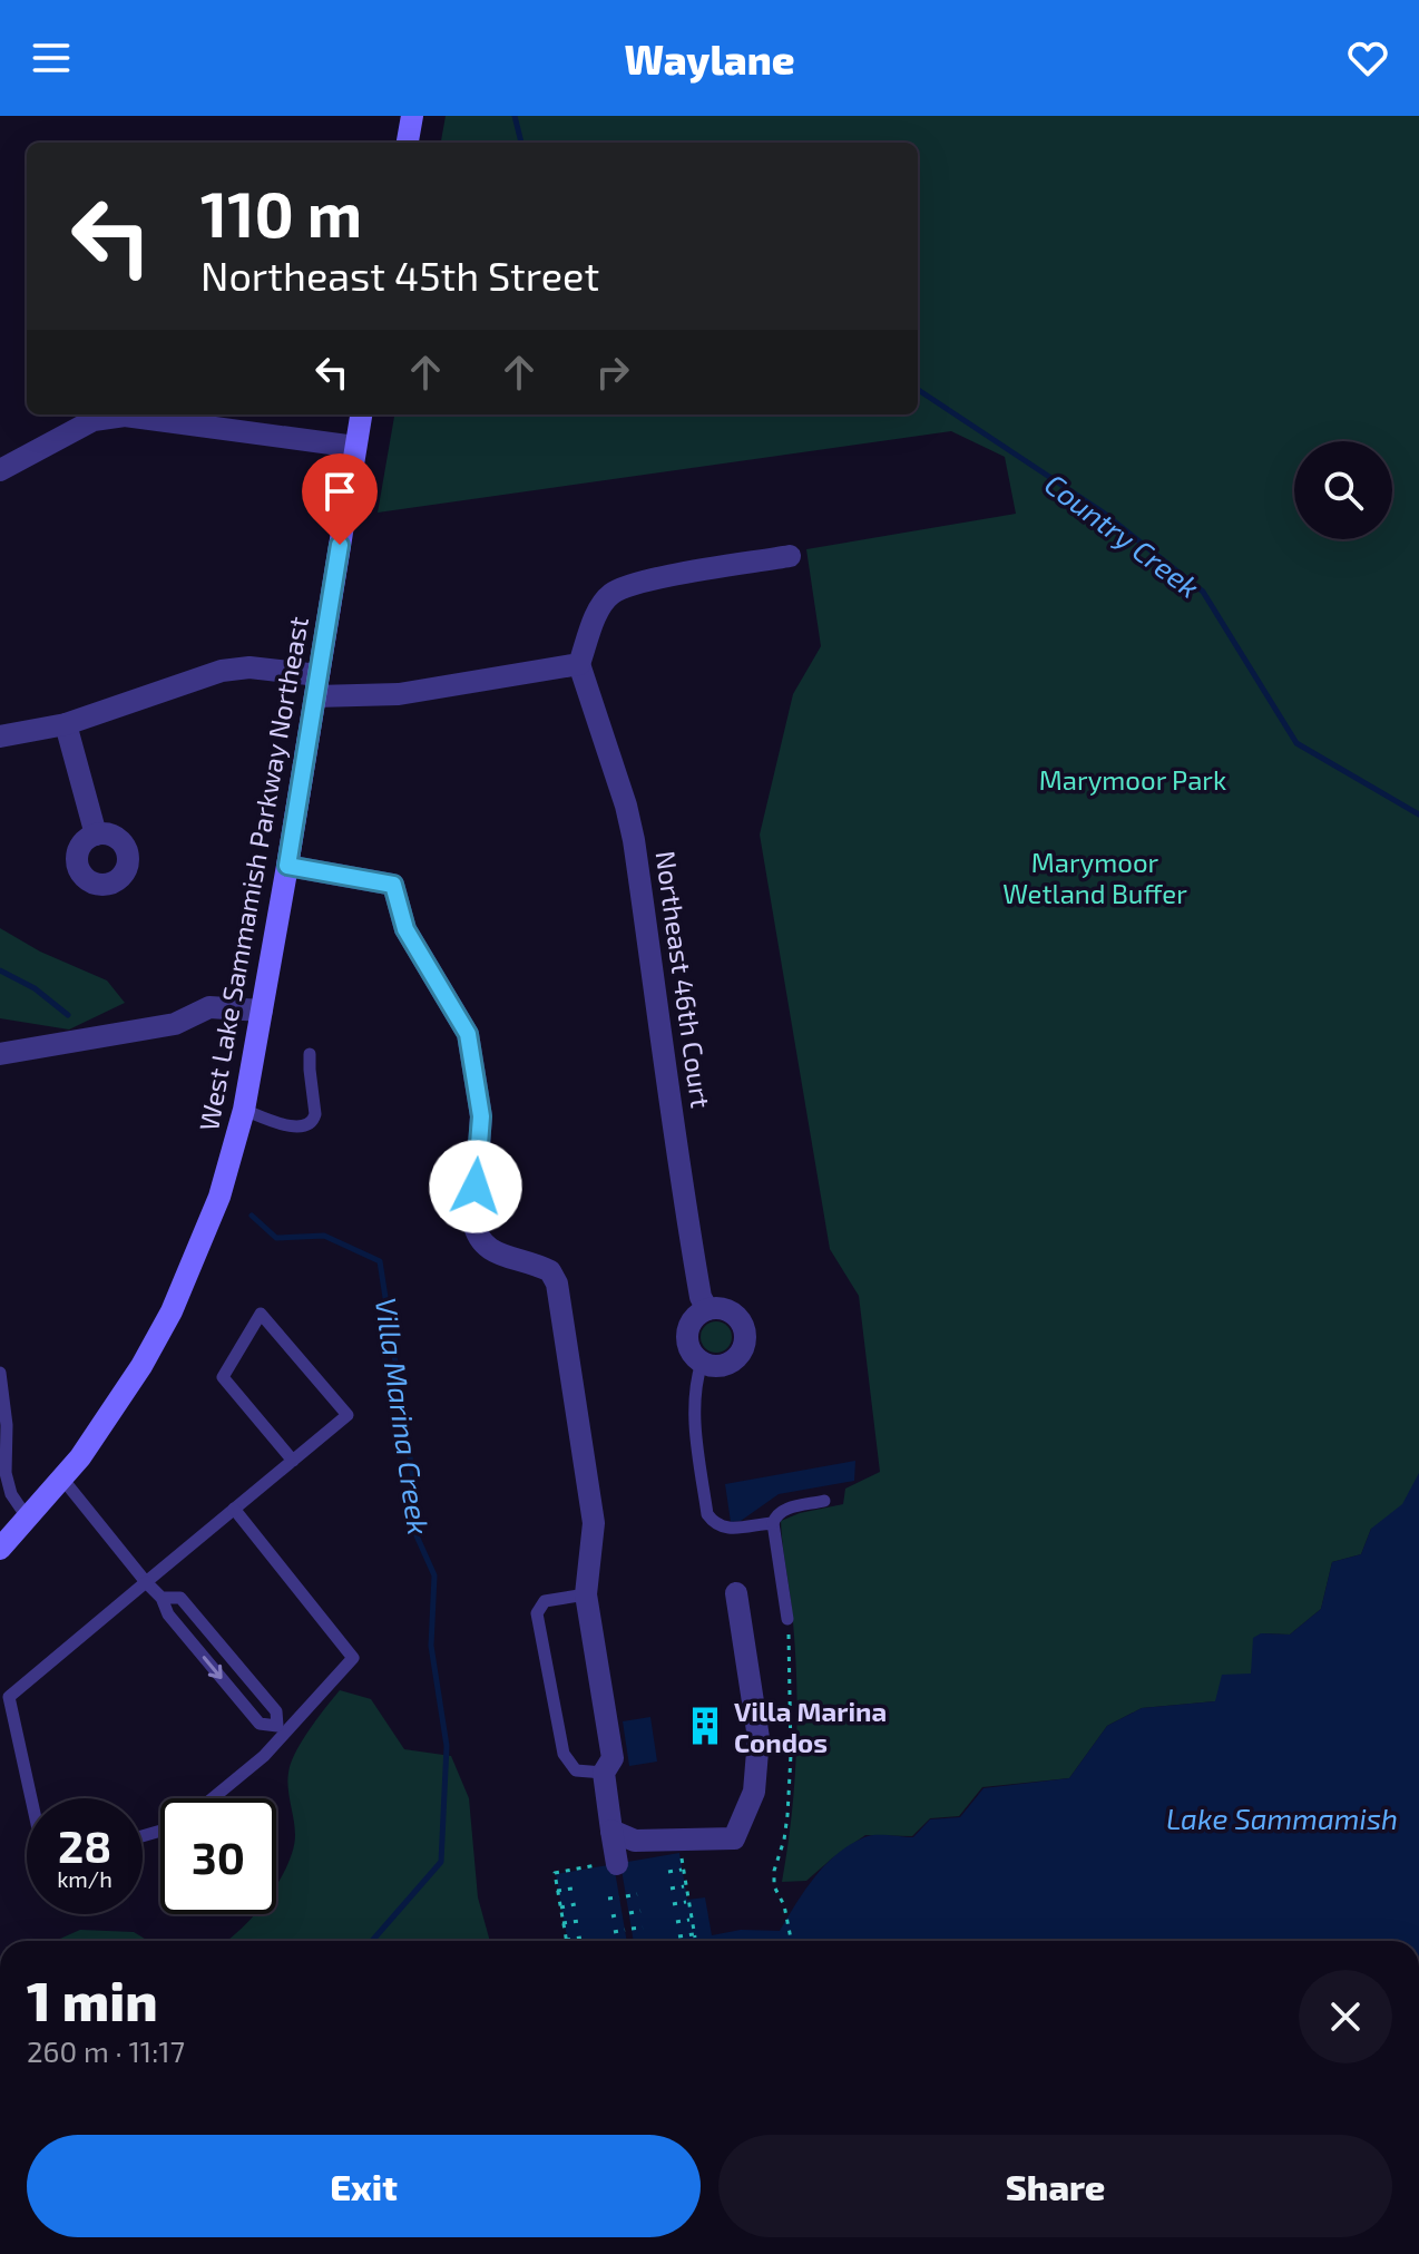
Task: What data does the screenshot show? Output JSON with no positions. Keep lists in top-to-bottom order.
{
  "streets": {
    "main road": ["West Lake Sammamish Parkway Northeast"],
    "street": ["Northeast 46th Court"]
  },
  "water": ["Country Creek", "Villa Marina Creek", "Lake Sammamish"],
  "parks": ["Marymoor Park", "Marymoor Wetland Buffer"],
  "places": {
    "building": ["Villa Marina Condos"]
  },
  "page": {
    "header": "Waylane",
    "turn": ["110 m", "Northeast 45th Street"],
    "speed": "28 km/h",
    "limit": "30",
    "heading": ["1 min", "260 m · 11:17"],
    "buttons": ["Exit", "Share"]
  }
}
